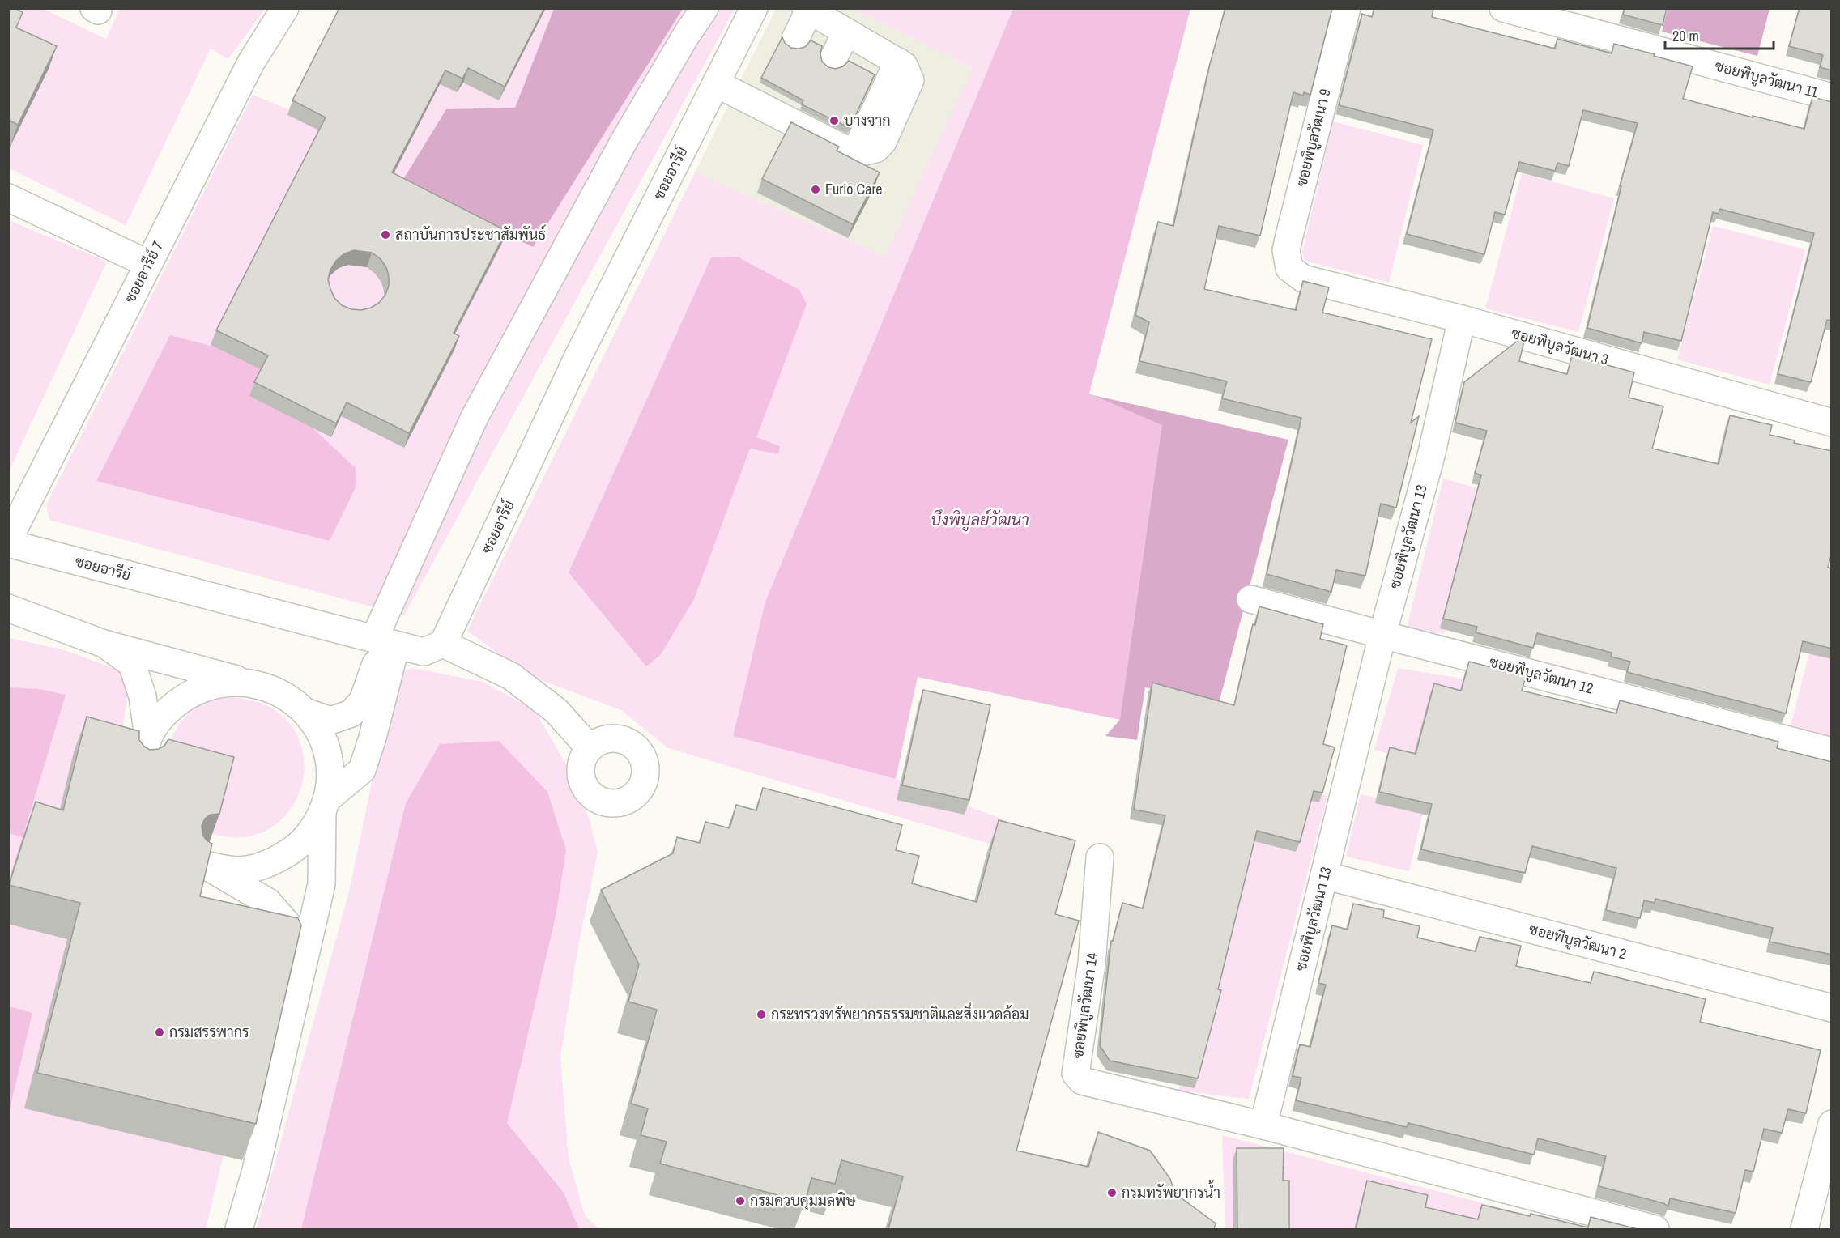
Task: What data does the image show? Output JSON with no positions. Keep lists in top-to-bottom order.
{
  "streets": {
    "street": [
      "ซอยพิบูลวัฒนา 11",
      "ซอยพิบูลวัฒนา 9",
      "ซอยอารีย์",
      "ซอยอารีย์ 7",
      "ซอยพิบูลวัฒนา 3",
      "ซอยพิบูลวัฒนา 13",
      "ซอยพิบูลวัฒนา 12",
      "ซอยพิบูลวัฒนา 2",
      "ซอยพิบูลวัฒนา 14"
    ]
  },
  "crossings": [
    ["ซอยพิบูลวัฒนา 9", "ซอยพิบูลวัฒนา 3"],
    ["ซอยพิบูลวัฒนา 3", "ซอยพิบูลวัฒนา 13"],
    ["ซอยพิบูลวัฒนา 13", "ซอยพิบูลวัฒนา 12"],
    ["ซอยพิบูลวัฒนา 13", "ซอยพิบูลวัฒนา 2"],
    ["ซอยพิบูลวัฒนา 13", "ซอยพิบูลวัฒนา 14"]
  ],
  "water": ["บึงพิบูลย์วัฒนา"],
  "places": [
    "บางจาก",
    "Furio Care",
    "สถาบันการประชาสัมพันธ์",
    "กระทรวงทรัพยากรธรรมชาติและสิ่งแวดล้อม",
    "กรมสรรพากร",
    "กรมทรัพยากรน้ำ",
    "กรมควบคุมมลพิษ"
  ],
  "scale_bar": "20 m"
}
